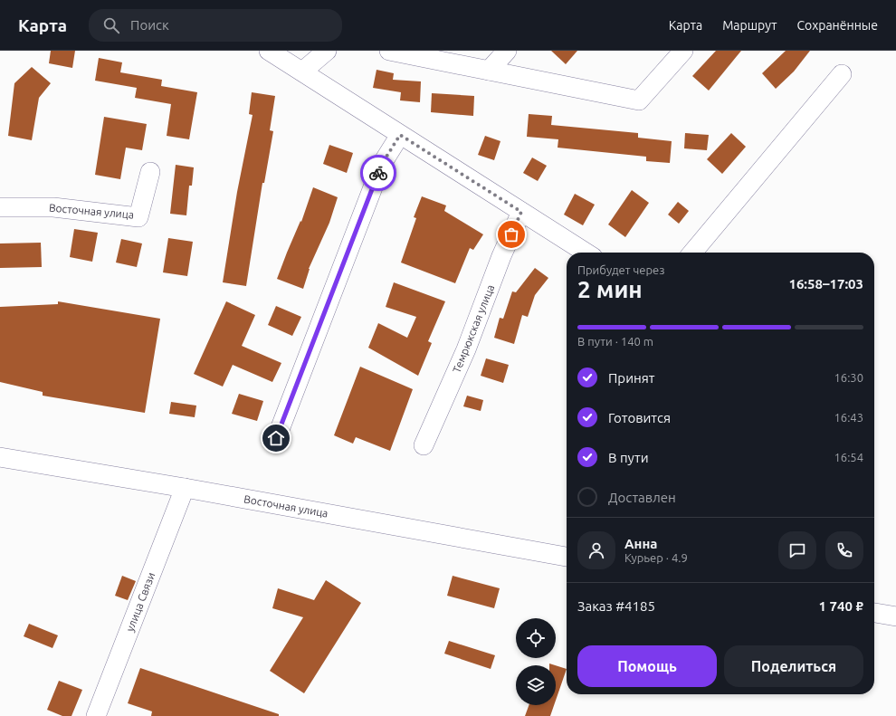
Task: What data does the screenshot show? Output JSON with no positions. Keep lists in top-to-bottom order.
{
  "streets": {
    "street": ["Восточная улица", "Темрюкская улица", "улица Связи"]
  },
  "crossings": [
    ["Восточная улица", "улица Связи"]
  ],
  "page": {
    "header": "Карта",
    "search": "Поиск",
    "nav": ["Карта", "Маршрут", "Сохранённые"],
    "heading": ["2 мин", "Прибудет через", "16:58–17:03"],
    "panel": [
      "Анна",
      "Курьер · 4.9",
      "Заказ #4185",
      "1 740 ₽"
    ],
    "bar": "В пути · 140 m",
    "list": [
      ["Принят", "16:30"],
      ["Готовится", "16:43"],
      ["В пути", "16:54"],
      "Доставлен"
    ],
    "buttons": ["Помощь", "Поделиться"]
  }
}
